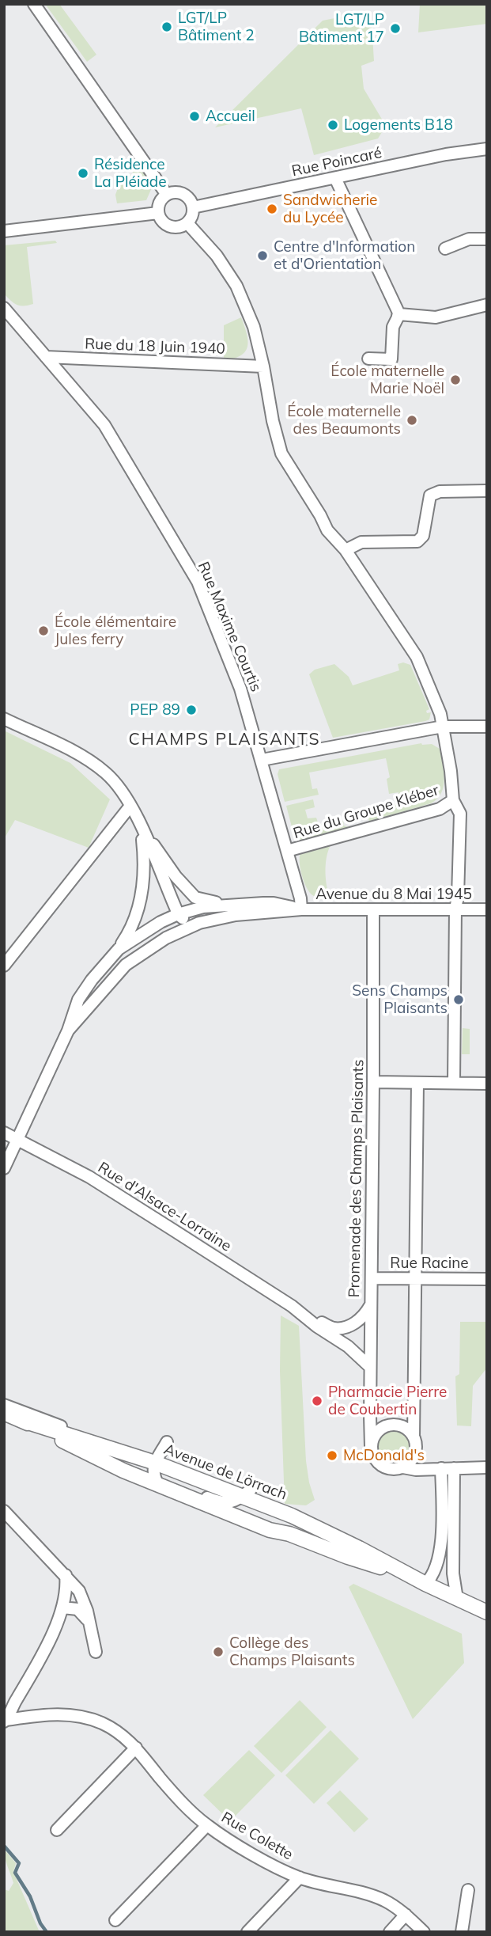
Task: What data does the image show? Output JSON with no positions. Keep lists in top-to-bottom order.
{
  "streets": {
    "main road": ["Avenue de Lörrach"],
    "street": [
      "Rue Poincaré",
      "Rue du 18 Juin 1940",
      "Rue Maxime Courtis",
      "Rue du Groupe Kléber",
      "Avenue du 8 Mai 1945",
      "Promenade des Champs Plaisants",
      "Rue d'Alsace-Lorraine",
      "Rue Racine",
      "Rue Colette"
    ]
  },
  "crossings": [
    ["Rue du 18 Juin 1940", "Rue Maxime Courtis"],
    ["Rue Maxime Courtis", "Rue du Groupe Kléber"],
    ["Rue Maxime Courtis", "Avenue du 8 Mai 1945"],
    ["Avenue du 8 Mai 1945", "Promenade des Champs Plaisants"],
    ["Promenade des Champs Plaisants", "Rue d'Alsace-Lorraine"],
    ["Promenade des Champs Plaisants", "Rue Racine"]
  ],
  "districts": ["CHAMPS PLAISANTS"],
  "places": [
    "LGT/LP Bâtiment 2",
    "LGT/LP Bâtiment 17",
    "Accueil",
    "Logements B18",
    "Résidence La Pléiade",
    "Sandwicherie du Lycée",
    "Centre d'Information et d'Orientation",
    "École maternelle Marie Noël",
    "École maternelle des Beaumonts",
    "École élémentaire Jules ferry",
    "PEP 89",
    "Sens Champs Plaisants",
    "Pharmacie Pierre de Coubertin",
    "McDonald's",
    "Collège des Champs Plaisants"
  ]
}
